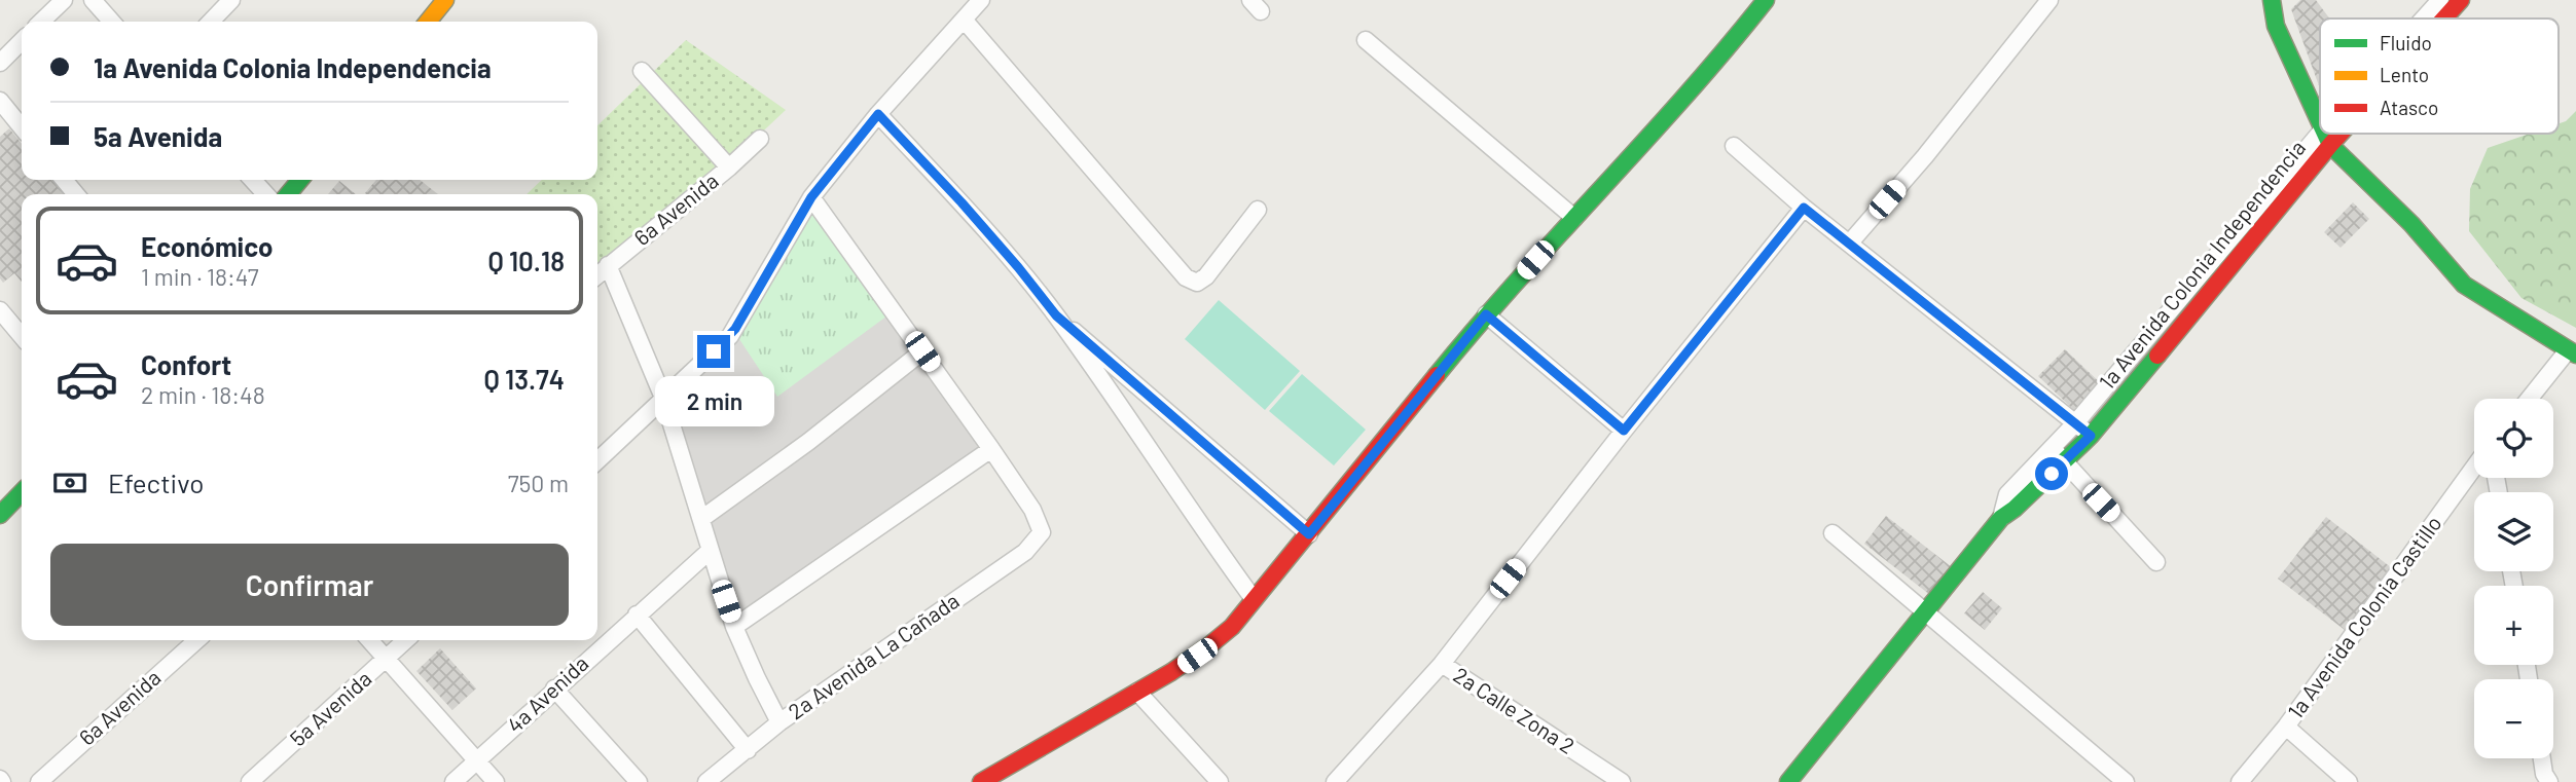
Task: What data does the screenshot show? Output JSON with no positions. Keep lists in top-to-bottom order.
{
  "streets": {
    "street": [
      "6a Avenida",
      "1a Avenida Colonia Independencia",
      "1a Avenida Colonia Castillo",
      "2a Avenida La Cañada",
      "4a Avenida",
      "5a Avenida",
      "2a Calle Zona 2"
    ]
  },
  "legend": ["Fluido", "Lento", "Atasco"],
  "page": {
    "banner": ["1a Avenida Colonia Independencia", "5a Avenida"],
    "list": [
      {
        "name": "Económico",
        "note": "1 min · 18:47",
        "value": "Q 10.18"
      },
      {
        "name": "Confort",
        "note": "2 min · 18:48",
        "value": "Q 13.74"
      }
    ],
    "bubble": "2 min",
    "map_buttons": ["+", "−"],
    "pay": ["Efectivo", "750 m"],
    "buttons": "Confirmar"
  }
}
